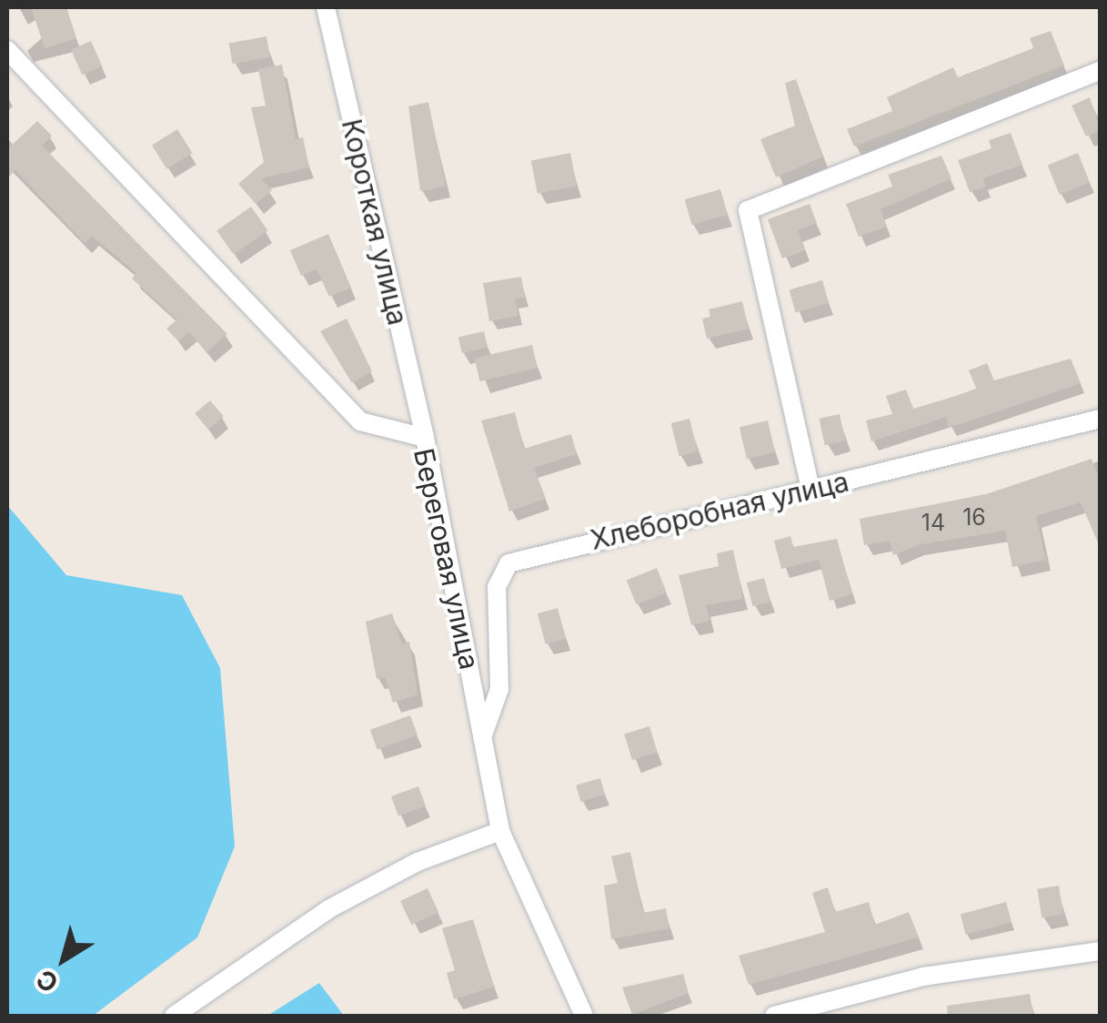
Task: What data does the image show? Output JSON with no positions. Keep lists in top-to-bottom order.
{
  "streets": {
    "street": ["Короткая улица", "Хлеборобная улица", "Береговая улица"]
  },
  "crossings": [
    ["Короткая улица", "Береговая улица"],
    ["Хлеборобная улица", "Береговая улица"]
  ],
  "house_numbers": ["16", "14"],
  "north": "bottom left"
}
